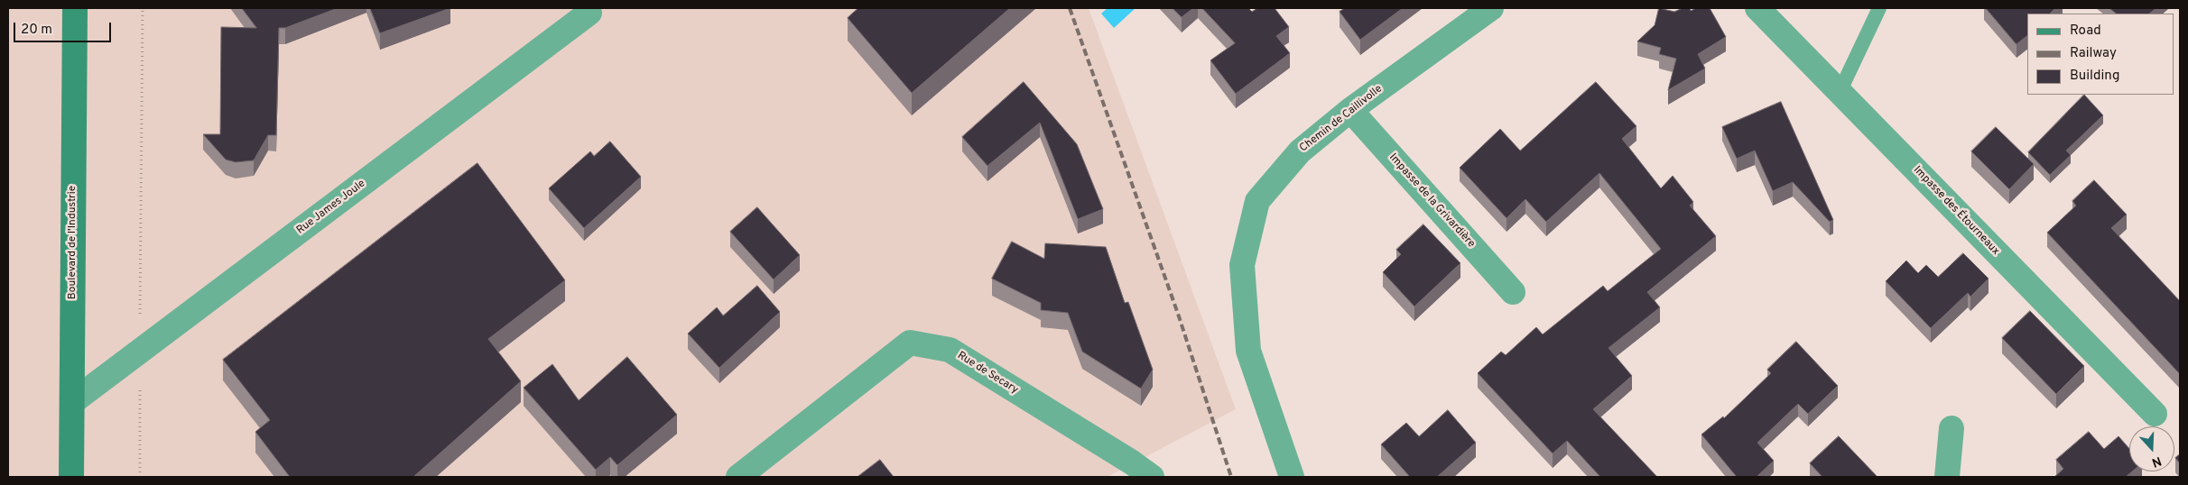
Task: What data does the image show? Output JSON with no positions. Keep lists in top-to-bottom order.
{
  "streets": {
    "street": [
      "Chemin de Caillivolle",
      "Impasse de la Grivardière",
      "Rue James Joule",
      "Impasse des Étourneaux",
      "Boulevard de l'Industrie",
      "Rue de Secary"
    ]
  },
  "crossings": [
    ["Chemin de Caillivolle", "Impasse de la Grivardière"],
    ["Rue James Joule", "Boulevard de l'Industrie"]
  ],
  "legend": ["Road", "Railway", "Building"],
  "scale_bar": "20 m",
  "north": "bottom"
}
